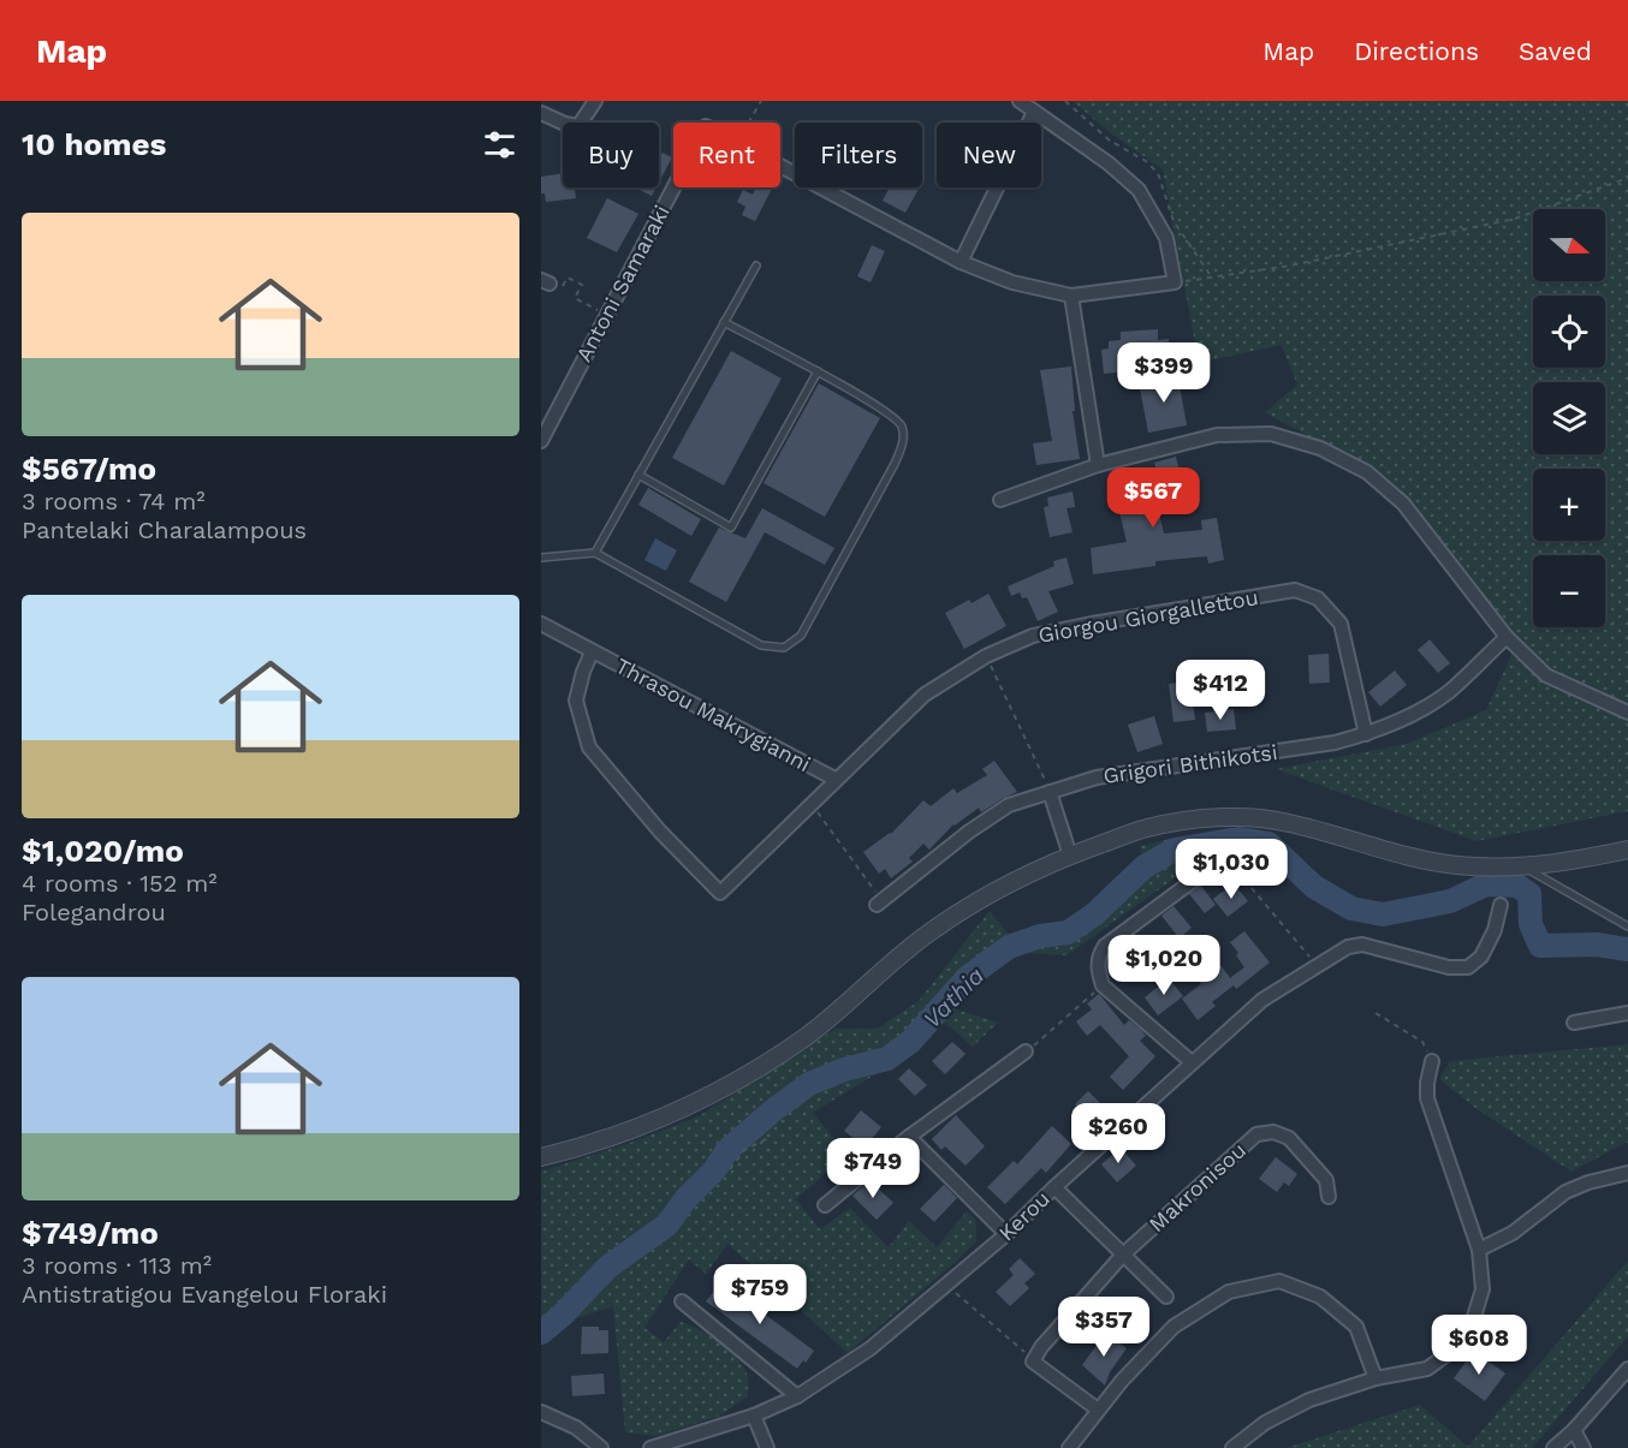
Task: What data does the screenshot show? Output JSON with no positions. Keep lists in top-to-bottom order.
{
  "streets": {
    "street": [
      "Antoni Samaraki",
      "Giorgou Giorgallettou",
      "Thrasou Makrygianni",
      "Grigori Bithikotsi",
      "Makronisou",
      "Kerou"
    ]
  },
  "crossings": [
    ["Giorgou Giorgallettou", "Thrasou Makrygianni"],
    ["Giorgou Giorgallettou", "Grigori Bithikotsi"]
  ],
  "water": ["Vathia"],
  "north": "right",
  "page": {
    "header": "Map",
    "nav": ["Map", "Directions", "Saved"],
    "heading": "10 homes",
    "chip": [
      "Buy",
      "Rent",
      "Filters",
      "New"
    ],
    "list": [
      {
        "name": "$567/mo",
        "note": "3 rooms · 74 m² · Pantelaki Charalampous"
      },
      {
        "name": "$1,020/mo",
        "note": "4 rooms · 152 m² · Folegandrou"
      },
      {
        "name": "$749/mo",
        "note": "3 rooms · 113 m² · Antistratigou Evangelou Floraki"
      }
    ],
    "map_buttons": ["+", "−"],
    "price": [
      "$399",
      "$567",
      "$412",
      "$1,030",
      "$1,020",
      "$260",
      "$749",
      "$759",
      "$357",
      "$608"
    ]
  }
}
